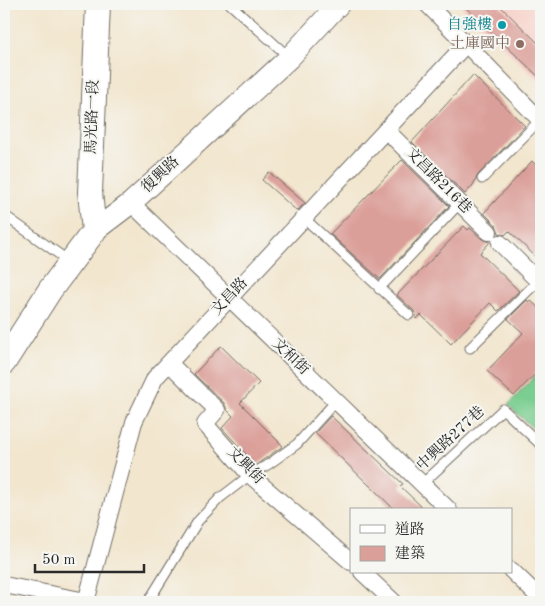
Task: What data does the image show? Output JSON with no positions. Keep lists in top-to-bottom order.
{
  "streets": {
    "main road": ["馬光路一段", "復興路"],
    "street": [
      "文昌路216巷",
      "文昌路",
      "文和街",
      "文興街"
    ],
    "lane": ["中興路277巷"]
  },
  "crossings": [
    ["馬光路一段", "復興路"],
    ["復興路", "文和街"],
    ["文昌路216巷", "文昌路"],
    ["文昌路", "文和街"],
    ["文昌路", "文興街"],
    ["文和街", "中興路277巷"]
  ],
  "places": ["自強樓", "土庫國中"],
  "legend": ["道路", "建築"],
  "scale_bar": "50 m"
}
